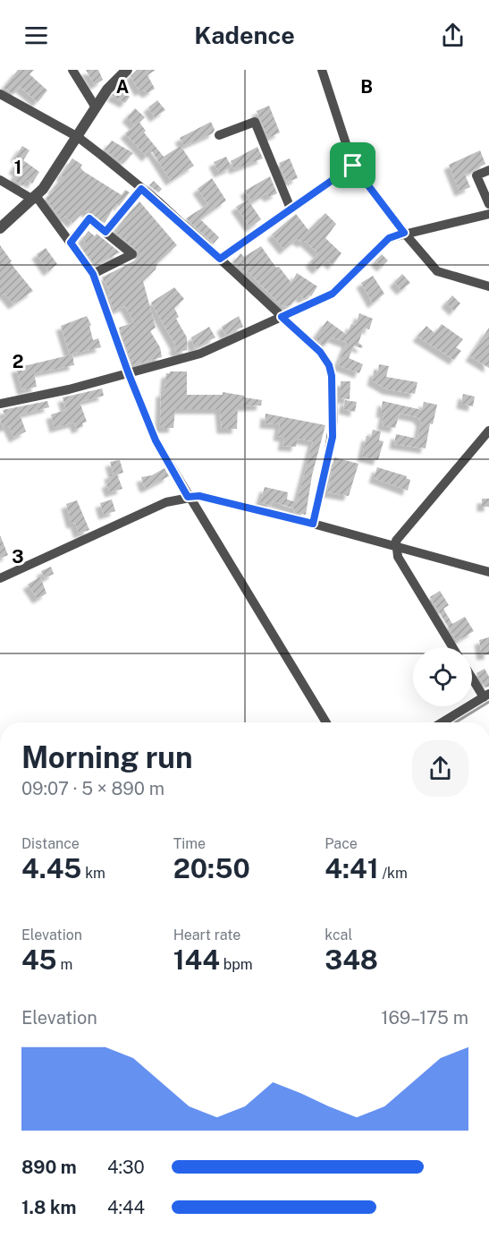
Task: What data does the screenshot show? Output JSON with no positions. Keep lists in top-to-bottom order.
{
  "page": {
    "header": "Kadence",
    "heading": ["Morning run", "09:07 · 5 × 890 m"],
    "stats": [
      ["Distance", "4.45 km"],
      ["Time", "20:50"],
      ["Pace", "4:41 /km"],
      ["Elevation", "45 m"],
      ["Heart rate", "144 bpm"],
      ["kcal", "348"]
    ],
    "chart": ["Elevation", "169–175 m"],
    "list": [
      {
        "name": "890 m",
        "note": "4:30"
      },
      {
        "name": "1.8 km",
        "note": "4:44"
      }
    ]
  },
  "grid": {
    "columns": ["A", "B"],
    "rows": ["1", "2", "3"]
  }
}
